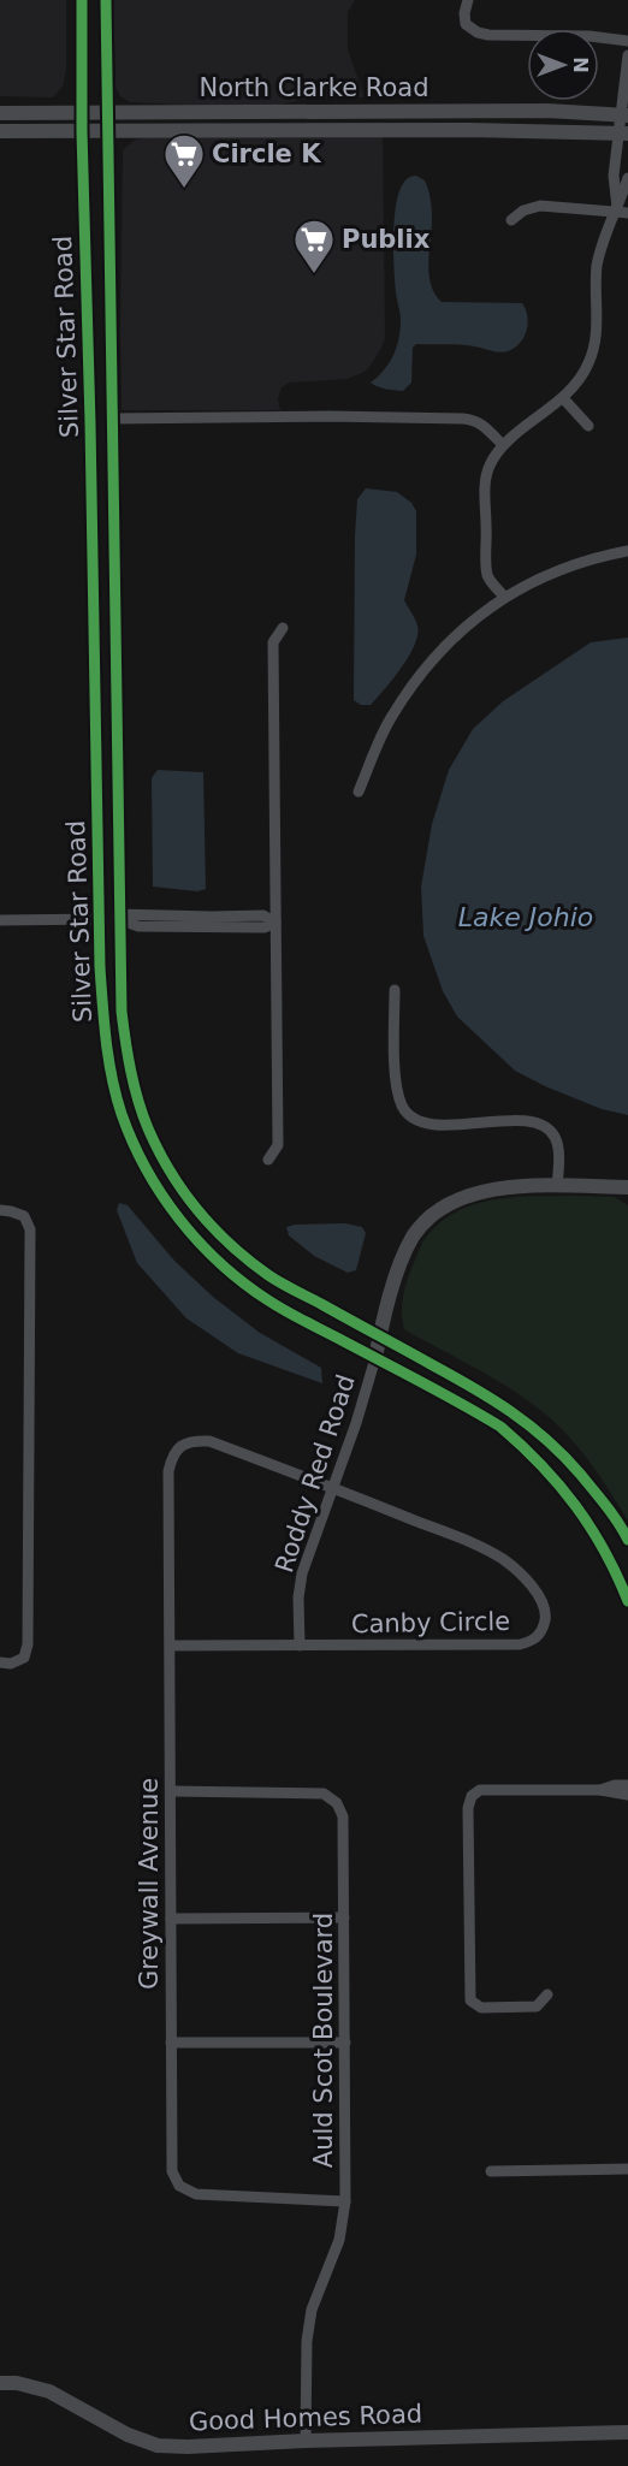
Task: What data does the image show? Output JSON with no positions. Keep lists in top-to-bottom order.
{
  "streets": {
    "main road": ["North Clarke Road", "Silver Star Road", "Good Homes Road"],
    "street": [
      "Roddy Red Road",
      "Canby Circle",
      "Greywall Avenue",
      "Auld Scot Boulevard"
    ]
  },
  "crossings": [
    ["North Clarke Road", "Silver Star Road"],
    ["Silver Star Road", "Roddy Red Road"],
    ["Roddy Red Road", "Canby Circle"],
    ["Canby Circle", "Greywall Avenue"],
    ["Greywall Avenue", "Auld Scot Boulevard"],
    ["Auld Scot Boulevard", "Good Homes Road"]
  ],
  "water": ["Lake Johio"],
  "places": {
    "supermarket": ["Circle K", "Publix"]
  },
  "north": "right"
}
